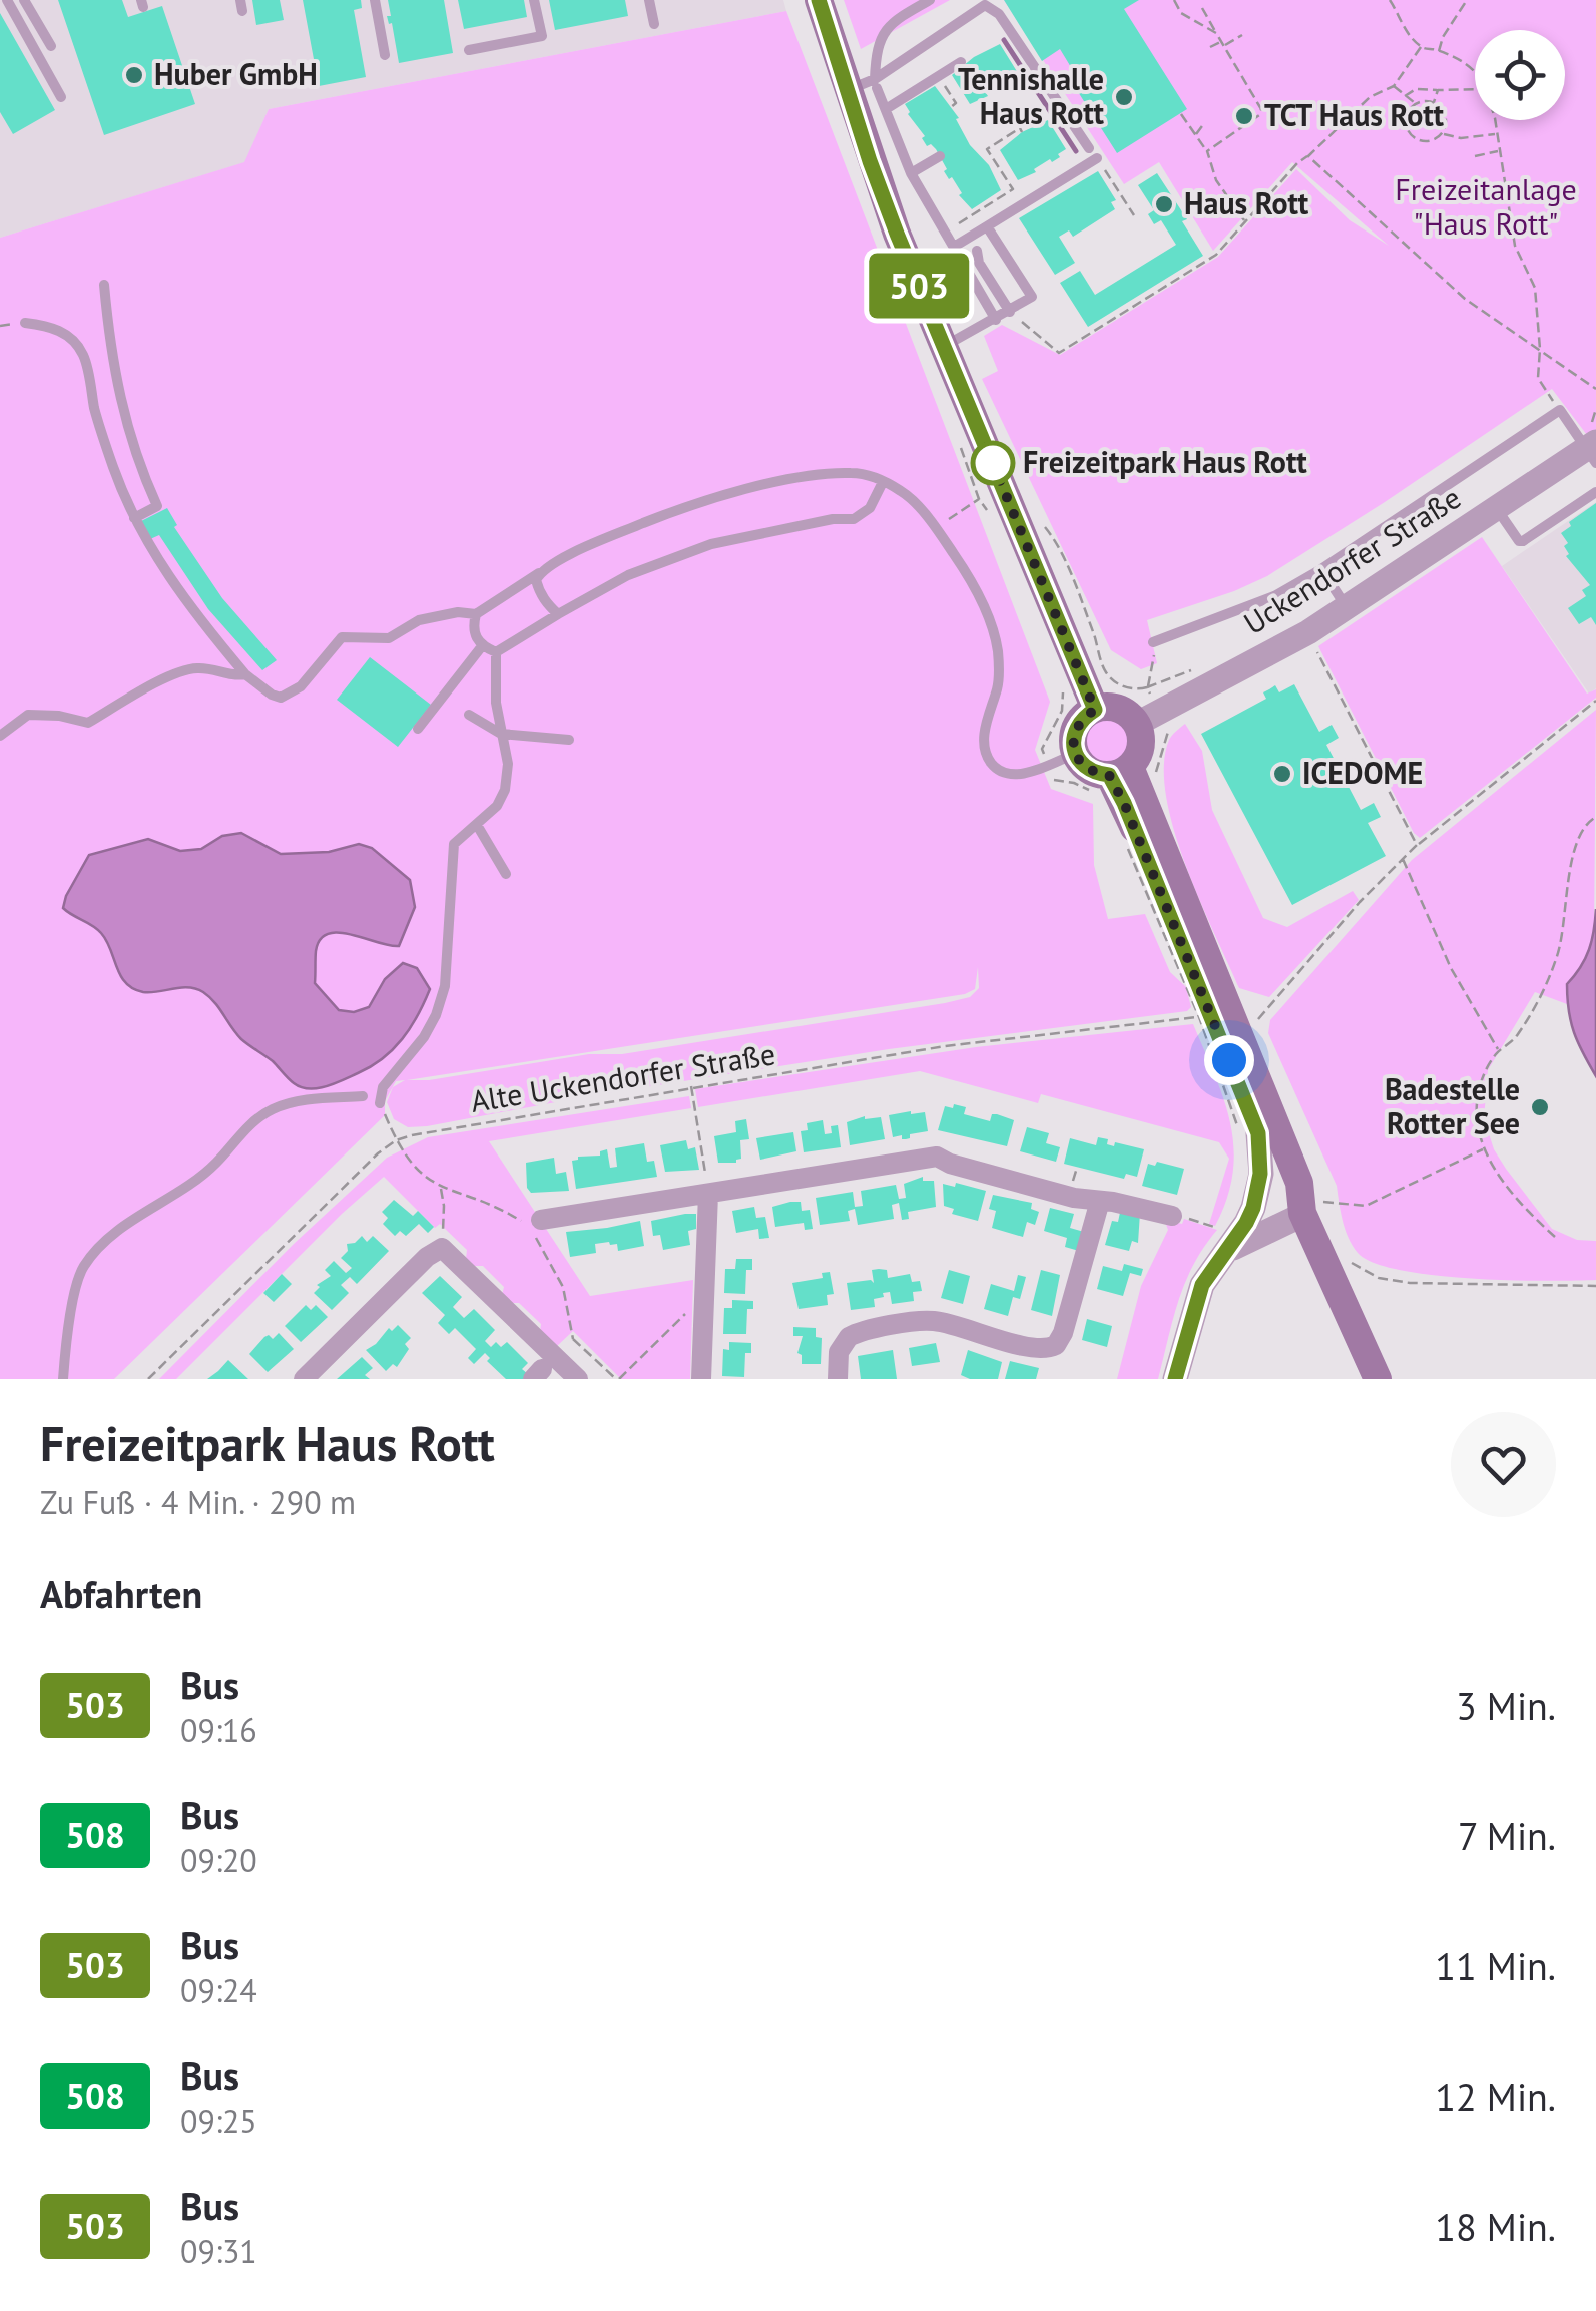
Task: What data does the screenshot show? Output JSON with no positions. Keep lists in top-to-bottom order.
{
  "streets": {
    "street": ["Uckendorfer Straße"],
    "path": ["Alte Uckendorfer Straße"]
  },
  "parks": ["Freizeitanlage \"Haus Rott\""],
  "places": [
    "Huber GmbH",
    "Tennishalle Haus Rott",
    "TCT Haus Rott",
    "Haus Rott",
    "Freizeitpark Haus Rott",
    "ICEDOME",
    "Badestelle Rotter See"
  ],
  "lines": ["bus line 503"],
  "page": {
    "on_map": "503",
    "heading": [
      ["Freizeitpark Haus Rott", "Zu Fuß · 4 Min. · 290 m"],
      "Abfahrten"
    ],
    "list": [
      {
        "mark": "503",
        "name": "Bus",
        "note": "09:16",
        "value": "3 Min."
      },
      {
        "mark": "508",
        "name": "Bus",
        "note": "09:20",
        "value": "7 Min."
      },
      {
        "mark": "503",
        "name": "Bus",
        "note": "09:24",
        "value": "11 Min."
      },
      {
        "mark": "508",
        "name": "Bus",
        "note": "09:25",
        "value": "12 Min."
      },
      {
        "mark": "503",
        "name": "Bus",
        "note": "09:31",
        "value": "18 Min."
      }
    ]
  }
}
